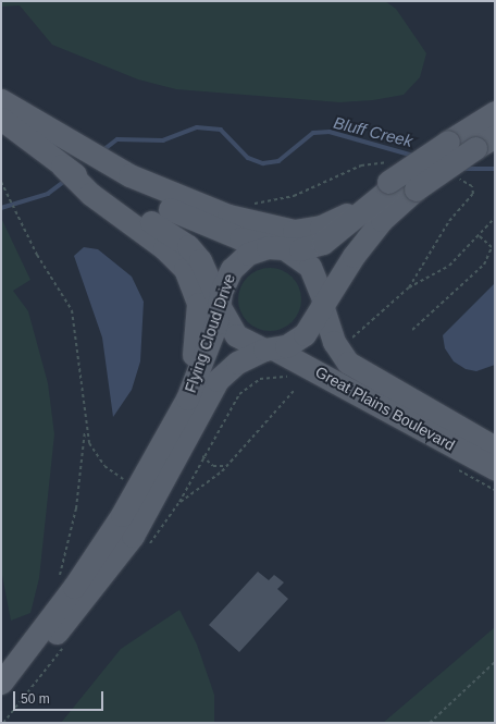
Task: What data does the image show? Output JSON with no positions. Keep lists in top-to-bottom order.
{
  "streets": {
    "main road": ["Flying Cloud Drive", "Great Plains Boulevard"]
  },
  "crossings": [
    ["Flying Cloud Drive", "Great Plains Boulevard"]
  ],
  "water": ["Bluff Creek"],
  "scale_bar": "50 m"
}
